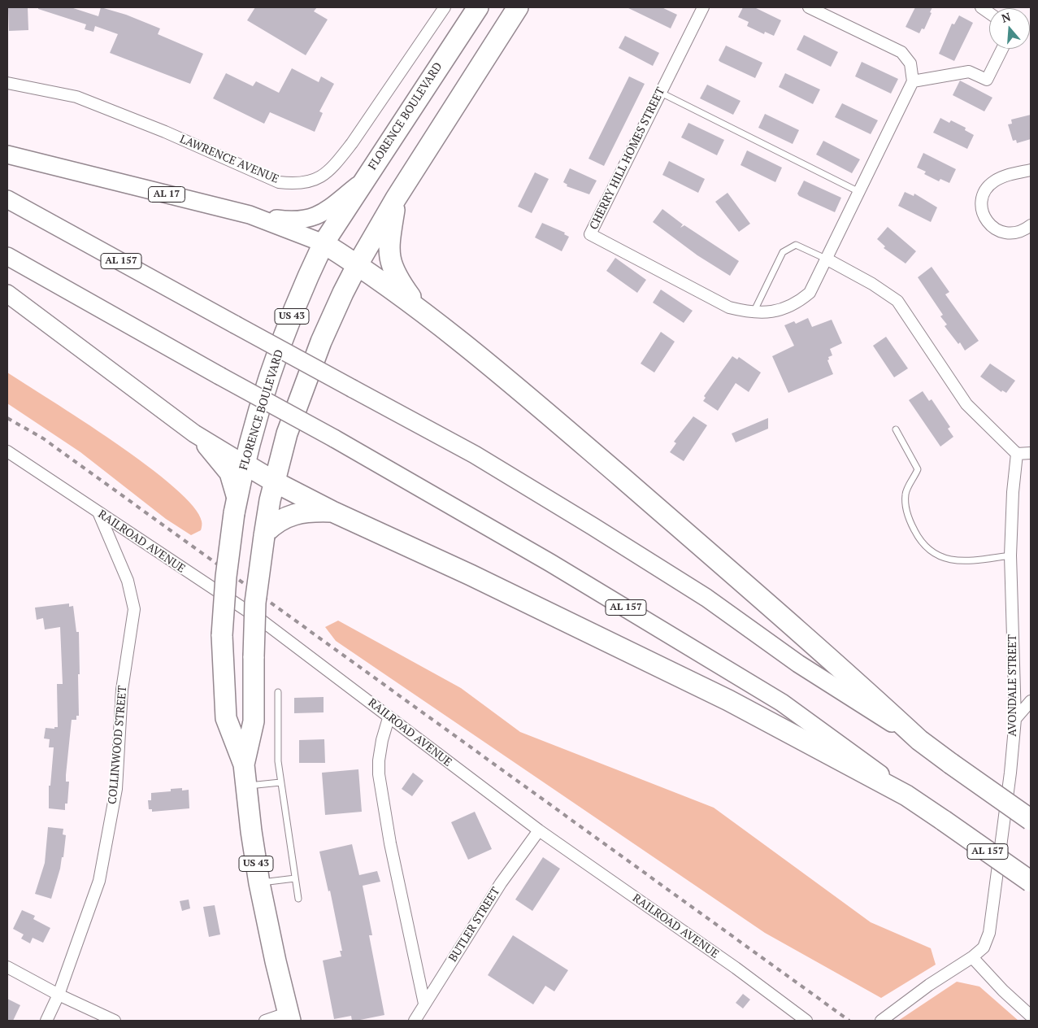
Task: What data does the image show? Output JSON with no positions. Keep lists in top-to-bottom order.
{
  "streets": {
    "highway": [
      "FLORENCE BOULEVARD",
      "AL 17",
      "AL 157",
      "US 43"
    ],
    "street": [
      "CHERRY HILL HOMES STREET",
      "LAWRENCE AVENUE",
      "RAILROAD AVENUE",
      "AVONDALE STREET",
      "COLLINWOOD STREET",
      "BUTLER STREET"
    ]
  },
  "crossings": [
    ["FLORENCE BOULEVARD", "AL 17"],
    ["RAILROAD AVENUE", "COLLINWOOD STREET"],
    ["RAILROAD AVENUE", "BUTLER STREET"]
  ],
  "north": "top"
}
